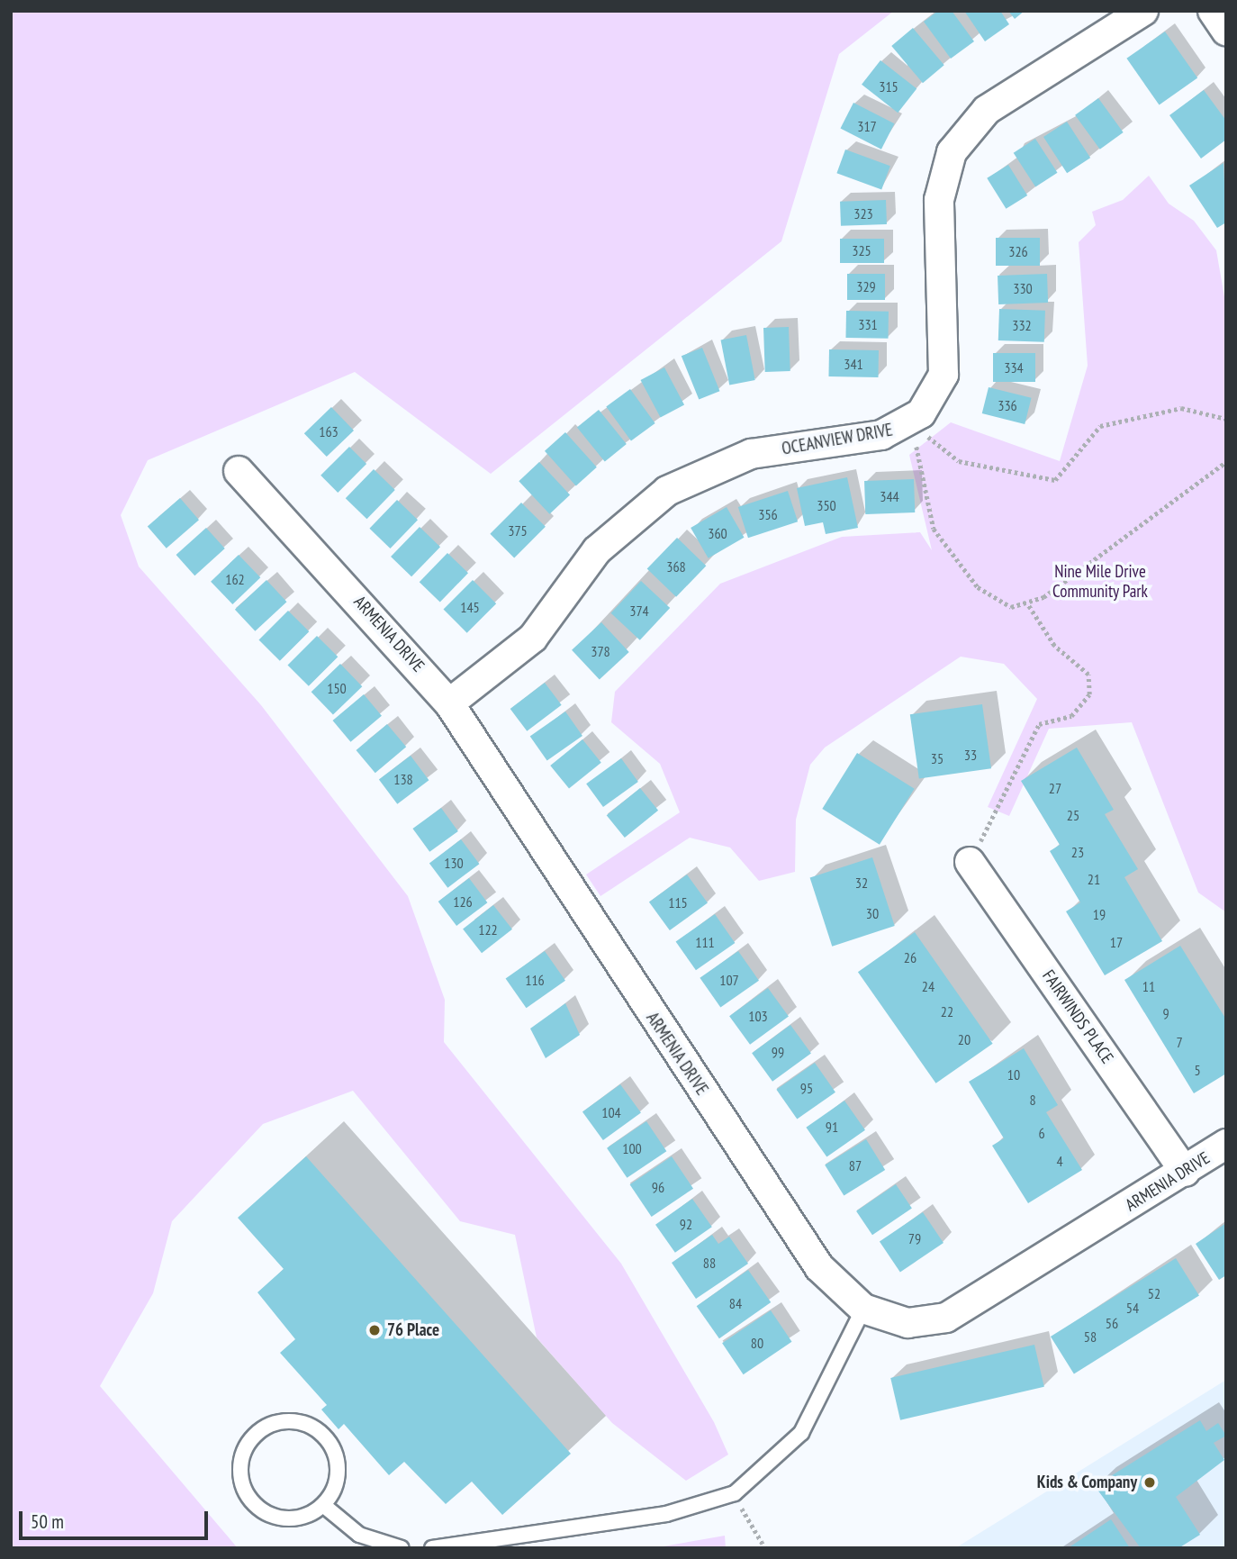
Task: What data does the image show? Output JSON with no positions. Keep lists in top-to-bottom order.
{
  "streets": {
    "street": ["OCEANVIEW DRIVE", "ARMENIA DRIVE", "FAIRWINDS PLACE"]
  },
  "crossings": [
    ["OCEANVIEW DRIVE", "ARMENIA DRIVE"],
    ["ARMENIA DRIVE", "FAIRWINDS PLACE"]
  ],
  "parks": ["Nine Mile Drive Community Park"],
  "places": ["76 Place", "Kids & Company"],
  "house_numbers": [
    "315",
    "317",
    "323",
    "325",
    "326",
    "329",
    "330",
    "331",
    "332",
    "341",
    "334",
    "336",
    "163",
    "344",
    "350",
    "356",
    "375",
    "360",
    "368",
    "162",
    "145",
    "374",
    "378",
    "150",
    "33",
    "35",
    "138",
    "27",
    "25",
    "23",
    "130",
    "21",
    "32",
    "126",
    "115",
    "30",
    "19",
    "122",
    "111",
    "17",
    "26",
    "116",
    "107",
    "24",
    "11",
    "22",
    "9",
    "103",
    "20",
    "7",
    "99",
    "5",
    "10",
    "95",
    "8",
    "104",
    "91",
    "6",
    "100",
    "4",
    "87",
    "96",
    "92",
    "79",
    "88",
    "52",
    "84",
    "54",
    "56",
    "58",
    "80"
  ],
  "scale_bar": "50 m"
}
